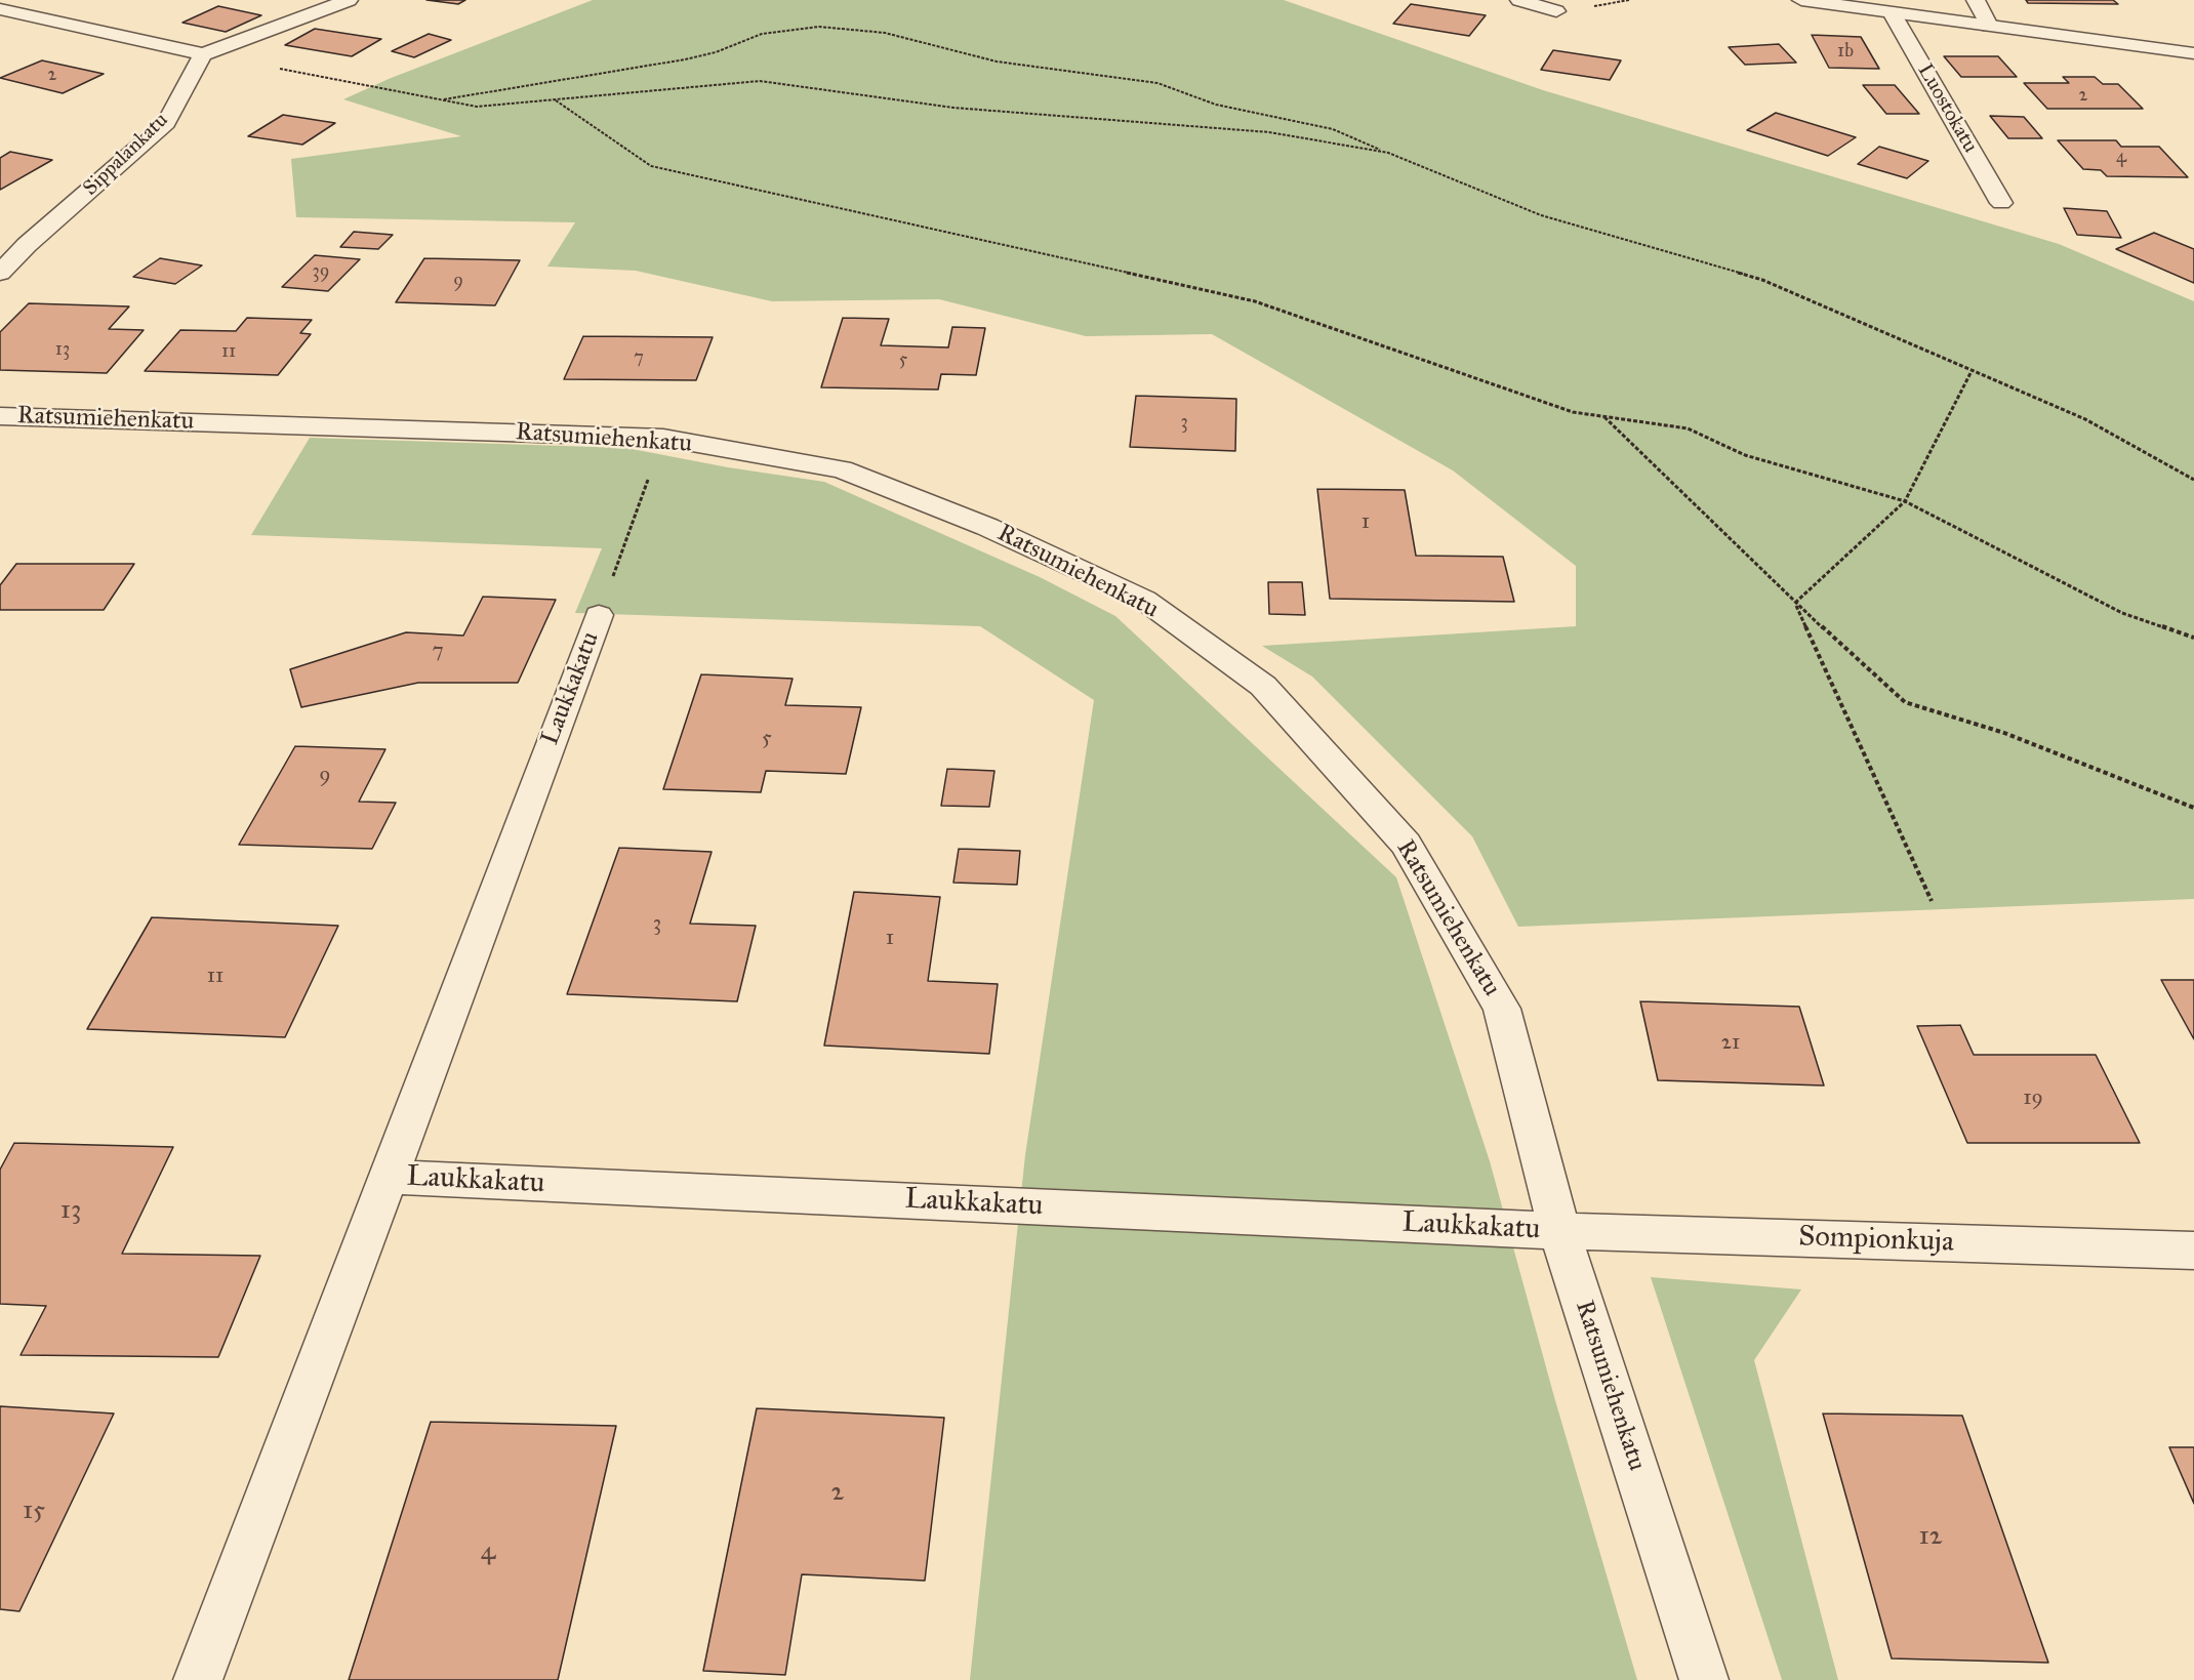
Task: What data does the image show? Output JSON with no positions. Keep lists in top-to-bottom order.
{
  "streets": {
    "street": [
      "Luostokatu",
      "Sippalankatu",
      "Ratsumiehenkatu",
      "Laukkakatu",
      "Sompionkuja"
    ]
  },
  "crossings": [
    ["Ratsumiehenkatu", "Laukkakatu"],
    ["Ratsumiehenkatu", "Sompionkuja"],
    ["Laukkakatu", "Sompionkuja"]
  ],
  "house_numbers": [
    "1b",
    "2",
    "2",
    "4",
    "39",
    "9",
    "13",
    "11",
    "7",
    "5",
    "3",
    "1",
    "7",
    "5",
    "9",
    "3",
    "1",
    "11",
    "21",
    "19",
    "13",
    "2",
    "15",
    "12",
    "4"
  ]
}
